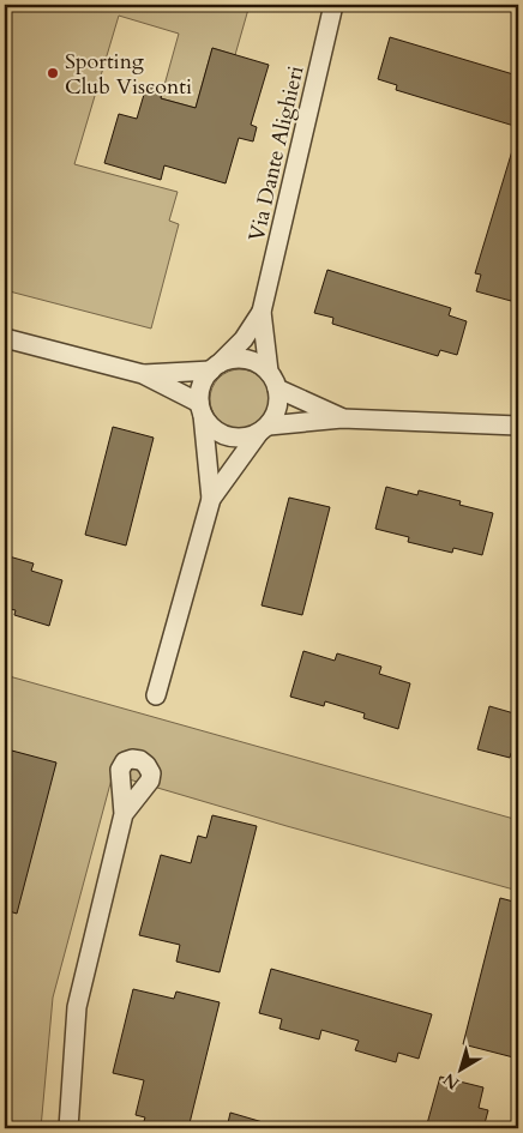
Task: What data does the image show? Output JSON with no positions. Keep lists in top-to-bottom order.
{
  "streets": {
    "street": ["Via Dante Alighieri"]
  },
  "places": ["Sporting Club Visconti"],
  "north": "bottom left"
}
